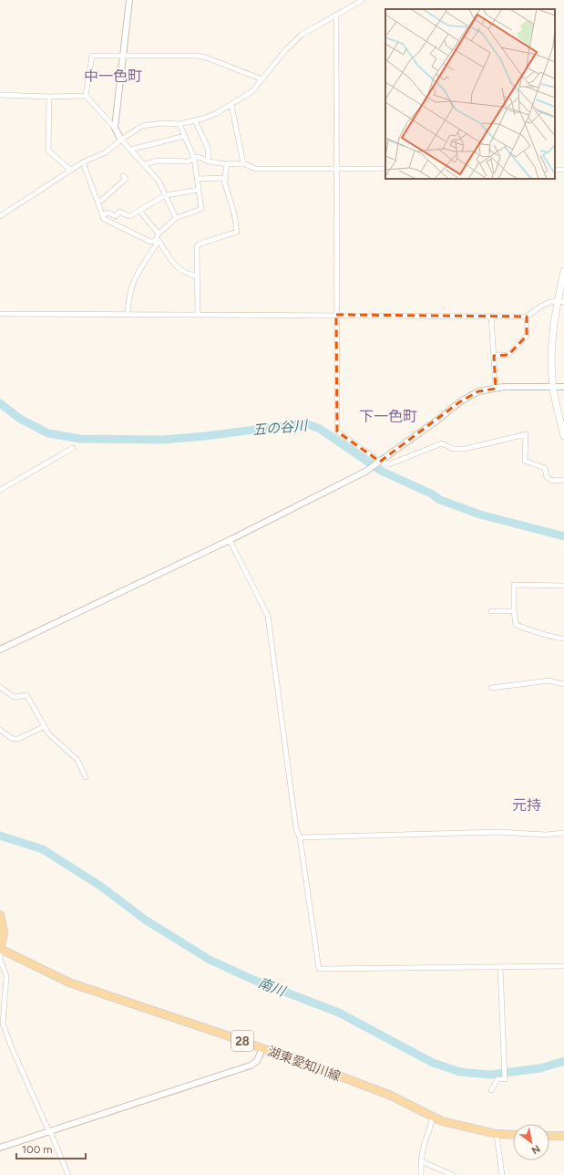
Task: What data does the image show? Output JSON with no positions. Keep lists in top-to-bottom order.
{
  "streets": {
    "main road": ["28", "湖東愛知川線"]
  },
  "districts": ["中一色町", "下一色町", "元持"],
  "water": ["五の谷川", "南川"],
  "scale_bar": "100 m",
  "north": "bottom right"
}
